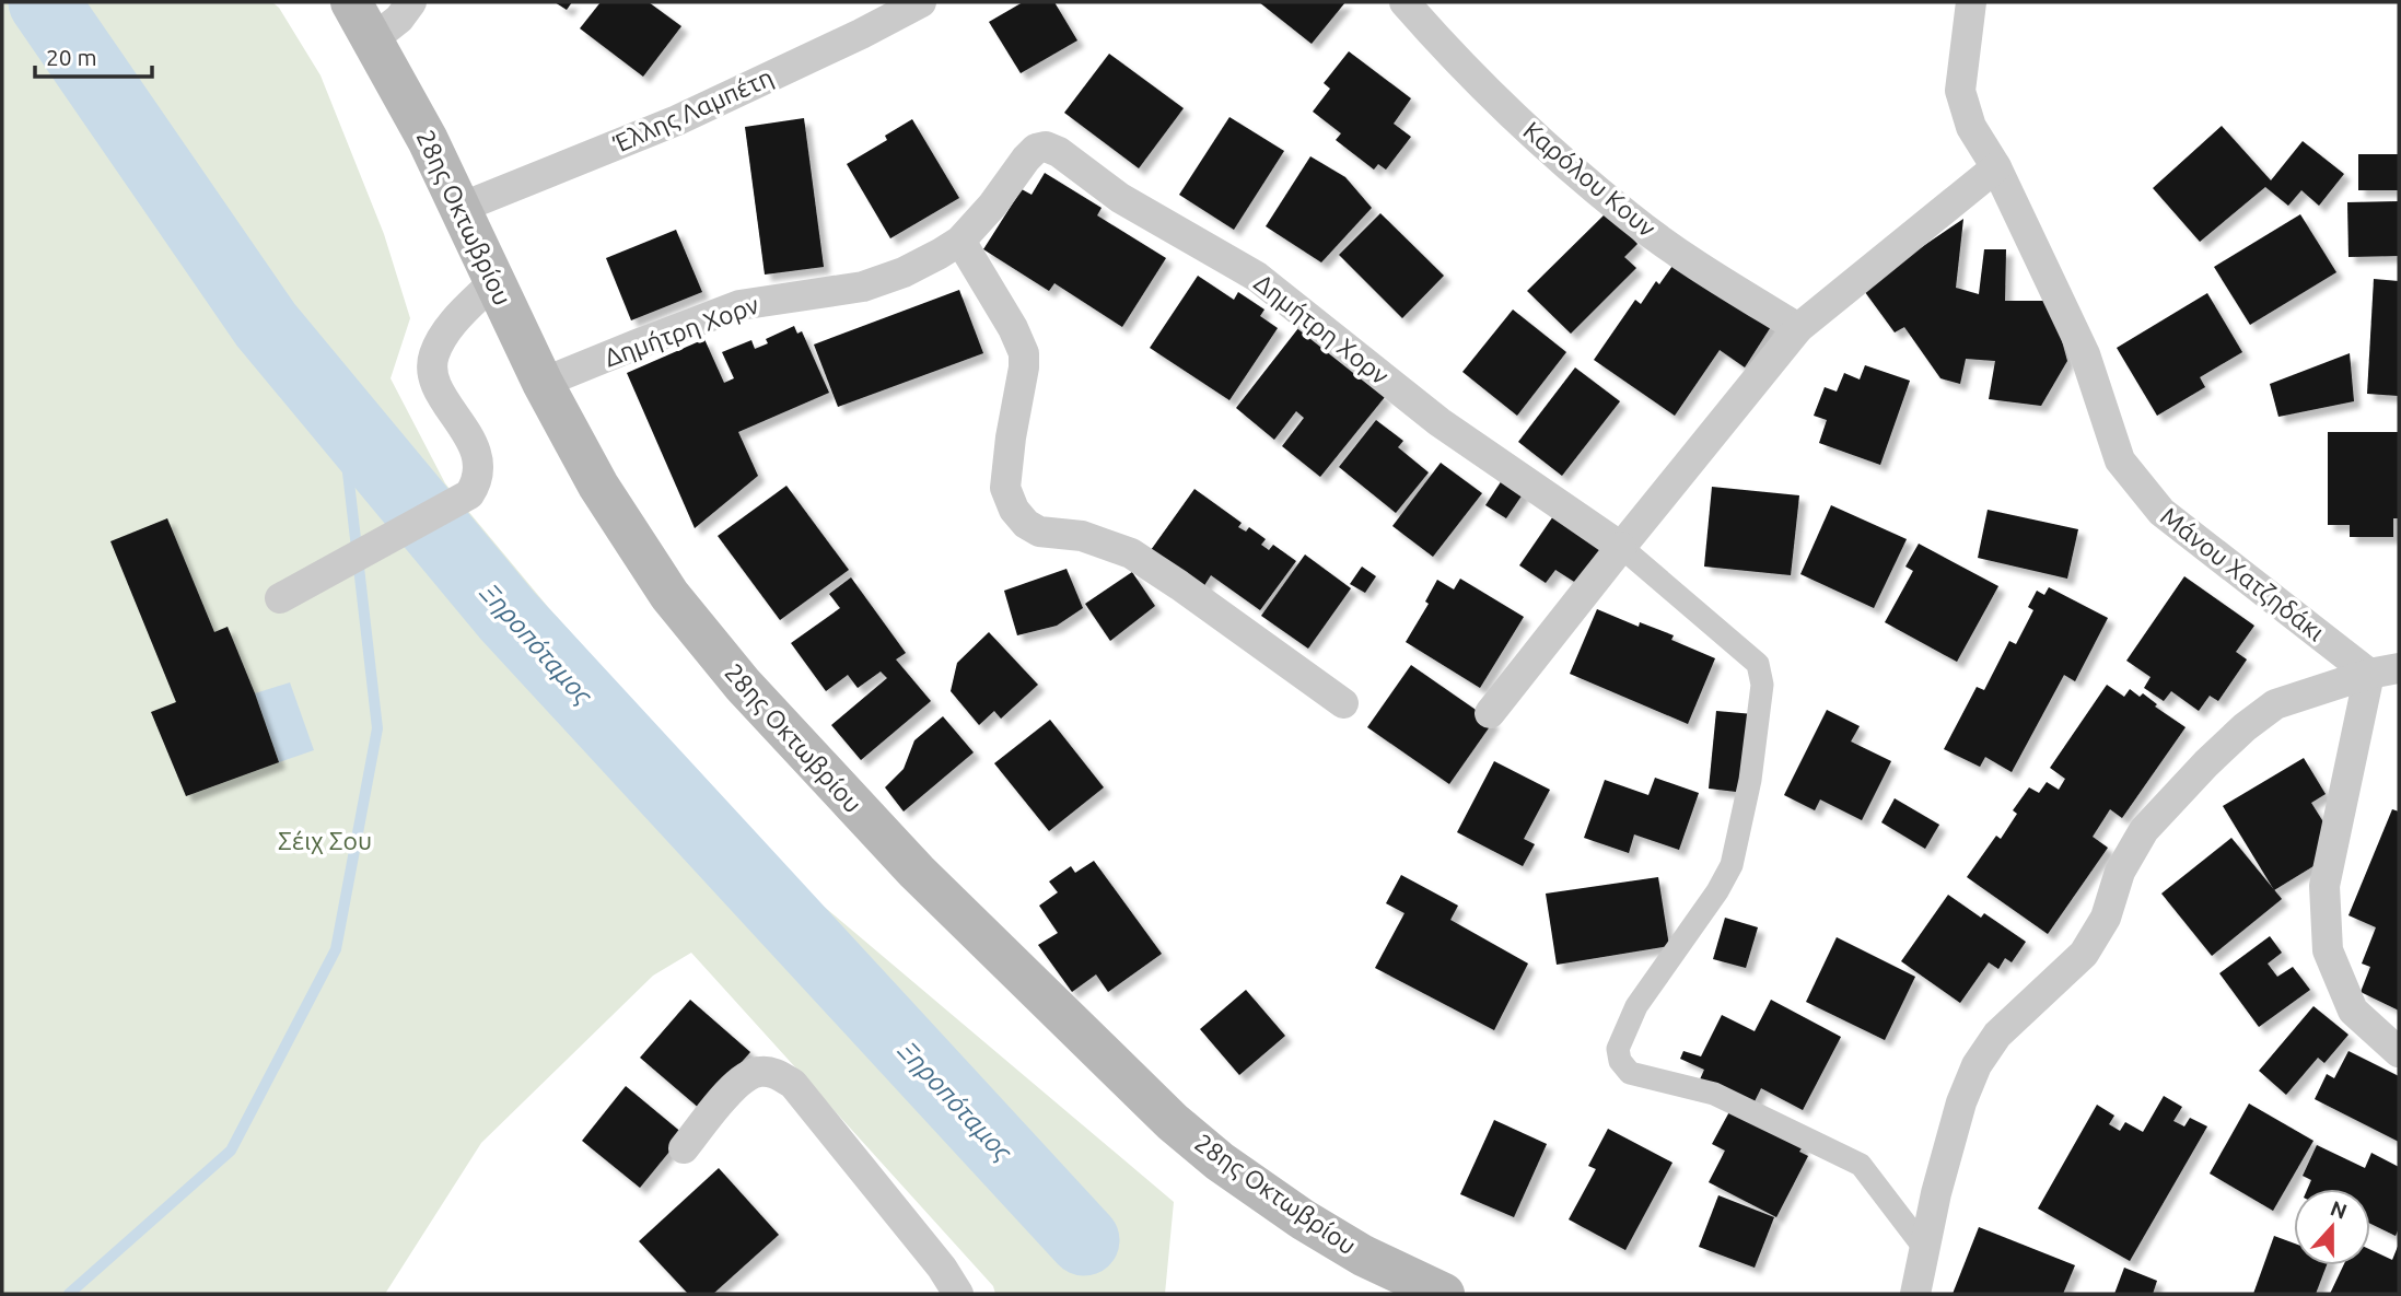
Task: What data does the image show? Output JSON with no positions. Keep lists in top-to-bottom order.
{
  "streets": {
    "main road": ["28ης Οκτωβρίου"],
    "street": [
      "Έλλης Λαμπέτη",
      "Καρόλου Κουν",
      "Δημήτρη Χορν",
      "Μάνου Χατζηδάκι"
    ]
  },
  "crossings": [
    ["Έλλης Λαμπέτη", "28ης Οκτωβρίου"],
    ["28ης Οκτωβρίου", "Δημήτρη Χορν"]
  ],
  "water": ["Ξηροπόταμος"],
  "parks": ["Σέιχ Σου"],
  "scale_bar": "20 m",
  "north": "top"
}
